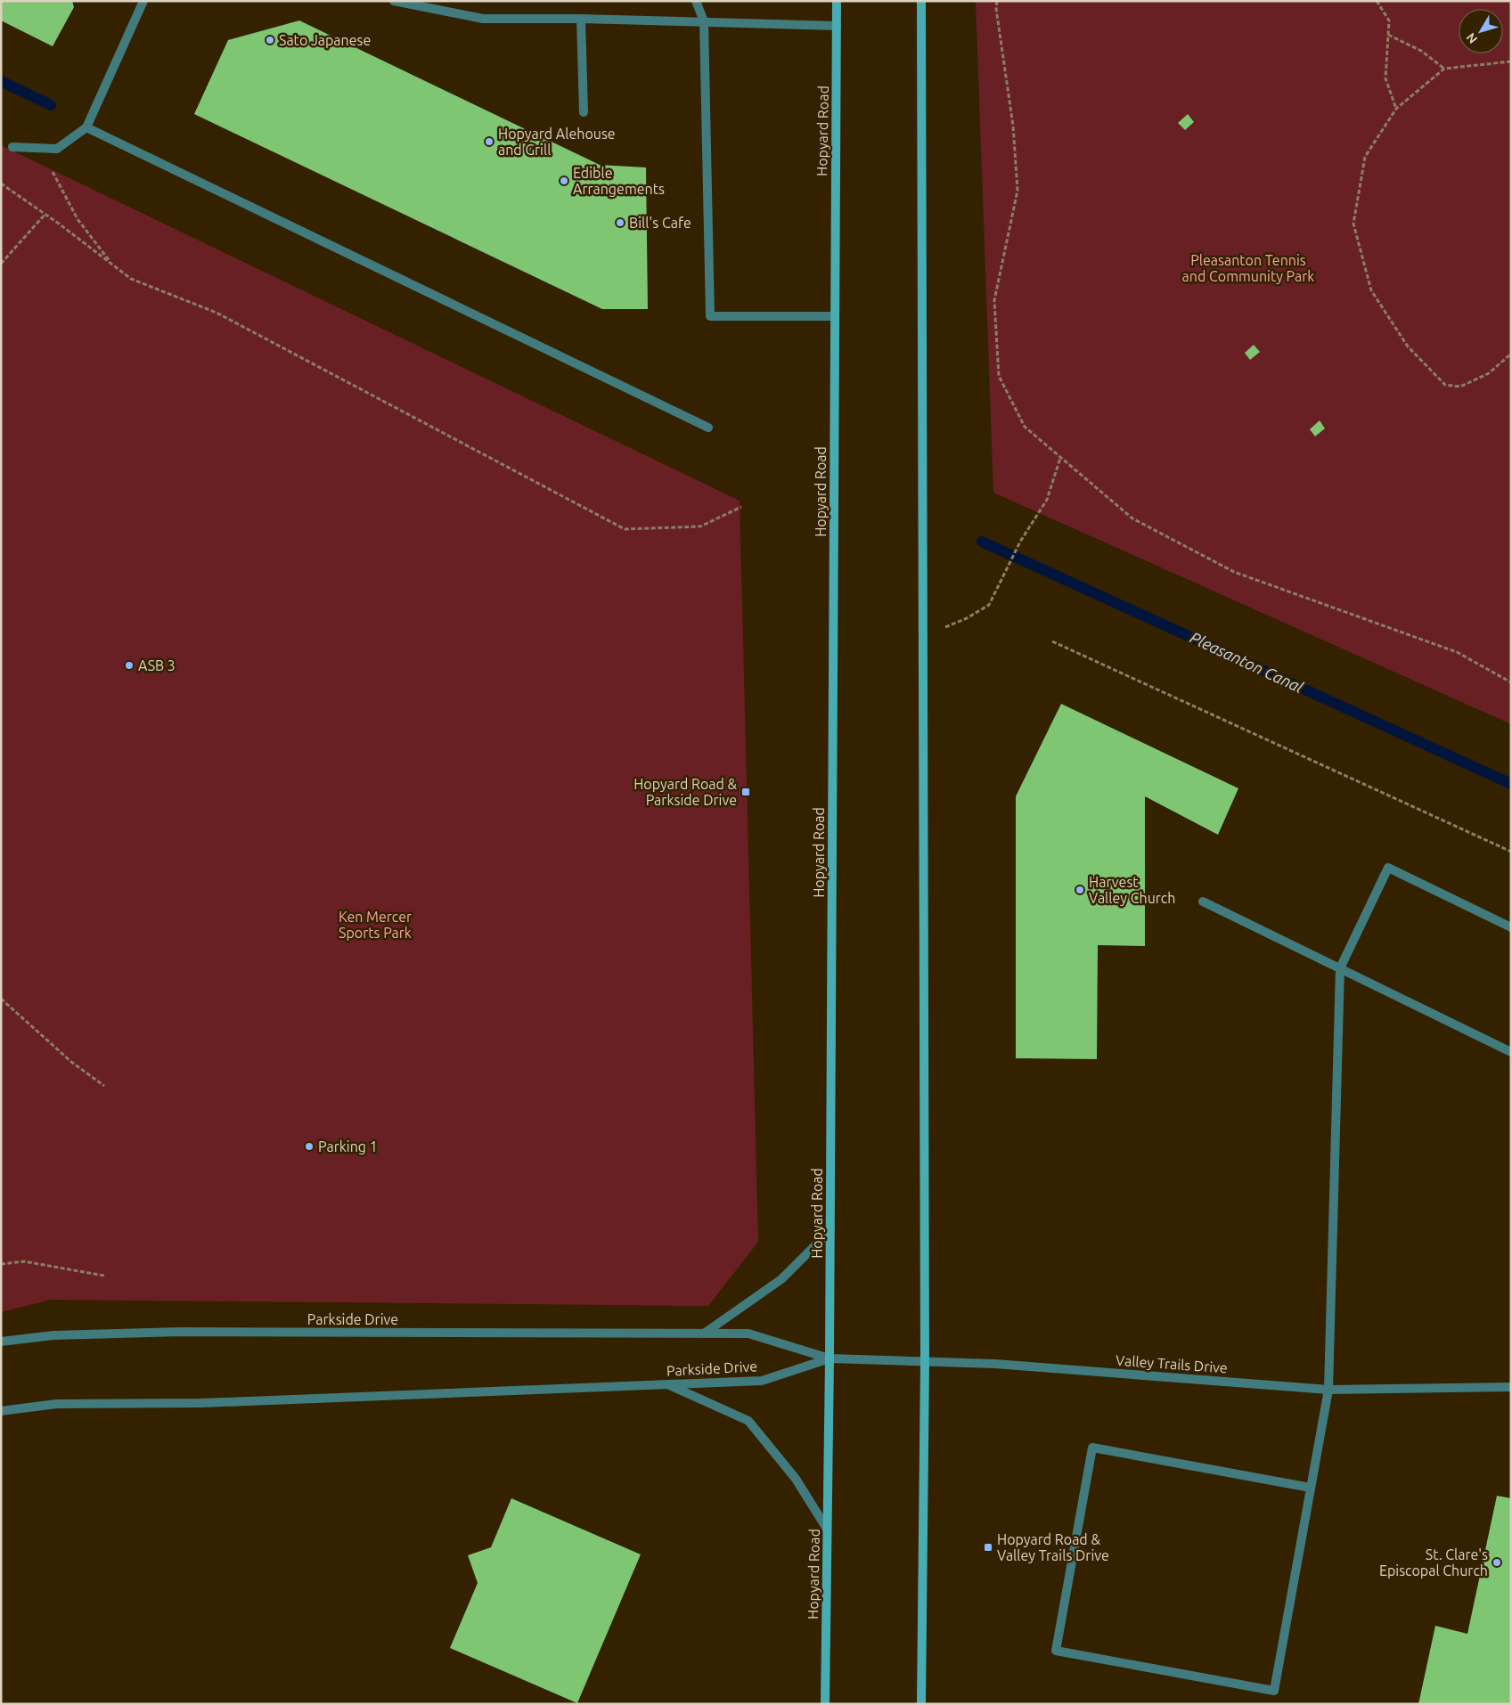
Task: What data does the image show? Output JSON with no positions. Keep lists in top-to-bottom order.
{
  "streets": {
    "main road": ["Hopyard Road"],
    "street": ["Parkside Drive", "Valley Trails Drive"]
  },
  "crossings": [
    ["Hopyard Road", "Parkside Drive"],
    ["Hopyard Road", "Valley Trails Drive"],
    ["Parkside Drive", "Valley Trails Drive"]
  ],
  "water": ["Pleasanton Canal"],
  "parks": ["Pleasanton Tennis and Community Park", "Ken Mercer Sports Park"],
  "places": {
    "other": [
      "Sato Japanese",
      "Hopyard Alehouse and Grill",
      "Edible Arrangements",
      "Bill's Cafe",
      "ASB 3",
      "Harvest Valley Church",
      "Parking 1",
      "St. Clare's Episcopal Church"
    ],
    "transit": ["Hopyard Road & Parkside Drive", "Hopyard Road & Valley Trails Drive"]
  },
  "north": "bottom left"
}
